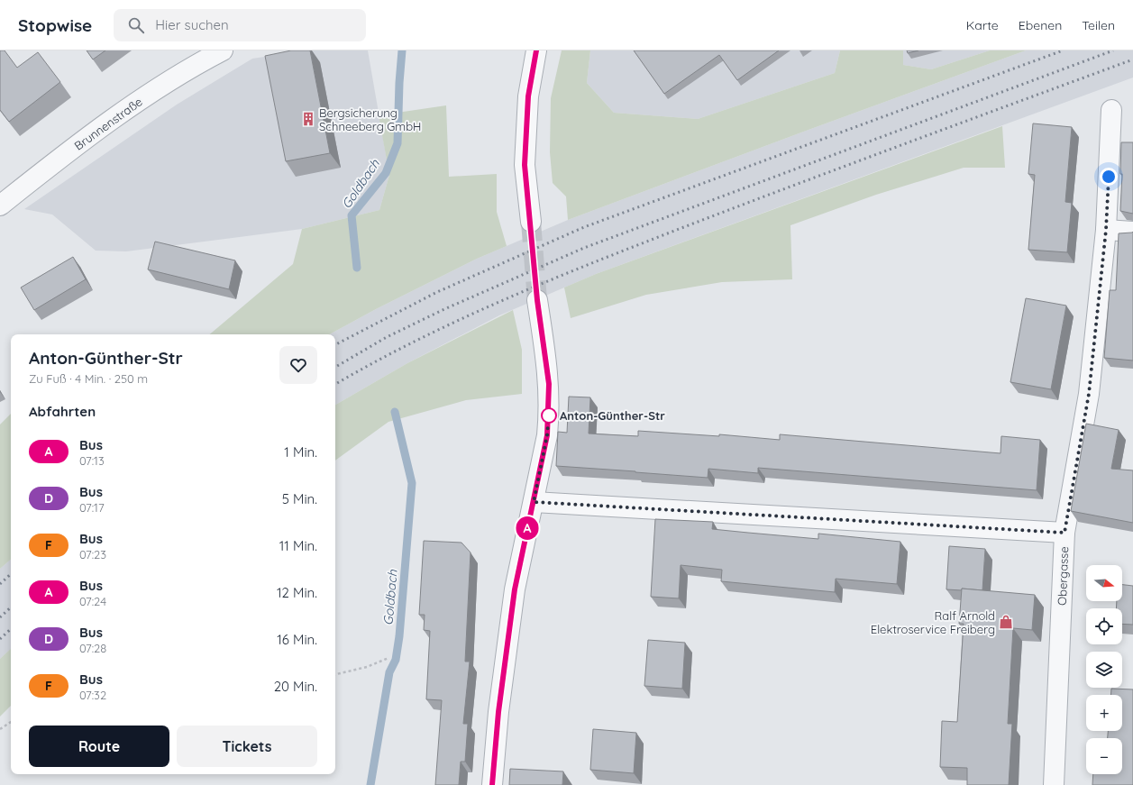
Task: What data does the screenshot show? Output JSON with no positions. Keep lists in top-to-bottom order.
{
  "streets": {
    "street": ["Brunnenstraße", "Obergasse"]
  },
  "water": ["Goldbach"],
  "places": {
    "building": ["Bergsicherung Schneeberg GmbH"],
    "other": ["Anton-Günther-Str"],
    "shop": ["Ralf Arnold Elektroservice Freiberg"]
  },
  "lines": ["bus line A"],
  "north": "right",
  "page": {
    "header": "Stopwise",
    "search": "Hier suchen",
    "nav": ["Karte", "Ebenen", "Teilen"],
    "on_map": "A",
    "heading": [
      ["Anton-Günther-Str", "Zu Fuß · 4 Min. · 250 m"],
      "Abfahrten"
    ],
    "list": [
      {
        "mark": "A",
        "name": "Bus",
        "note": "07:13",
        "value": "1 Min."
      },
      {
        "mark": "D",
        "name": "Bus",
        "note": "07:17",
        "value": "5 Min."
      },
      {
        "mark": "F",
        "name": "Bus",
        "note": "07:23",
        "value": "11 Min."
      },
      {
        "mark": "A",
        "name": "Bus",
        "note": "07:24",
        "value": "12 Min."
      },
      {
        "mark": "D",
        "name": "Bus",
        "note": "07:28",
        "value": "16 Min."
      },
      {
        "mark": "F",
        "name": "Bus",
        "note": "07:32",
        "value": "20 Min."
      }
    ],
    "map_buttons": ["+", "−"],
    "buttons": ["Route", "Tickets"]
  }
}
